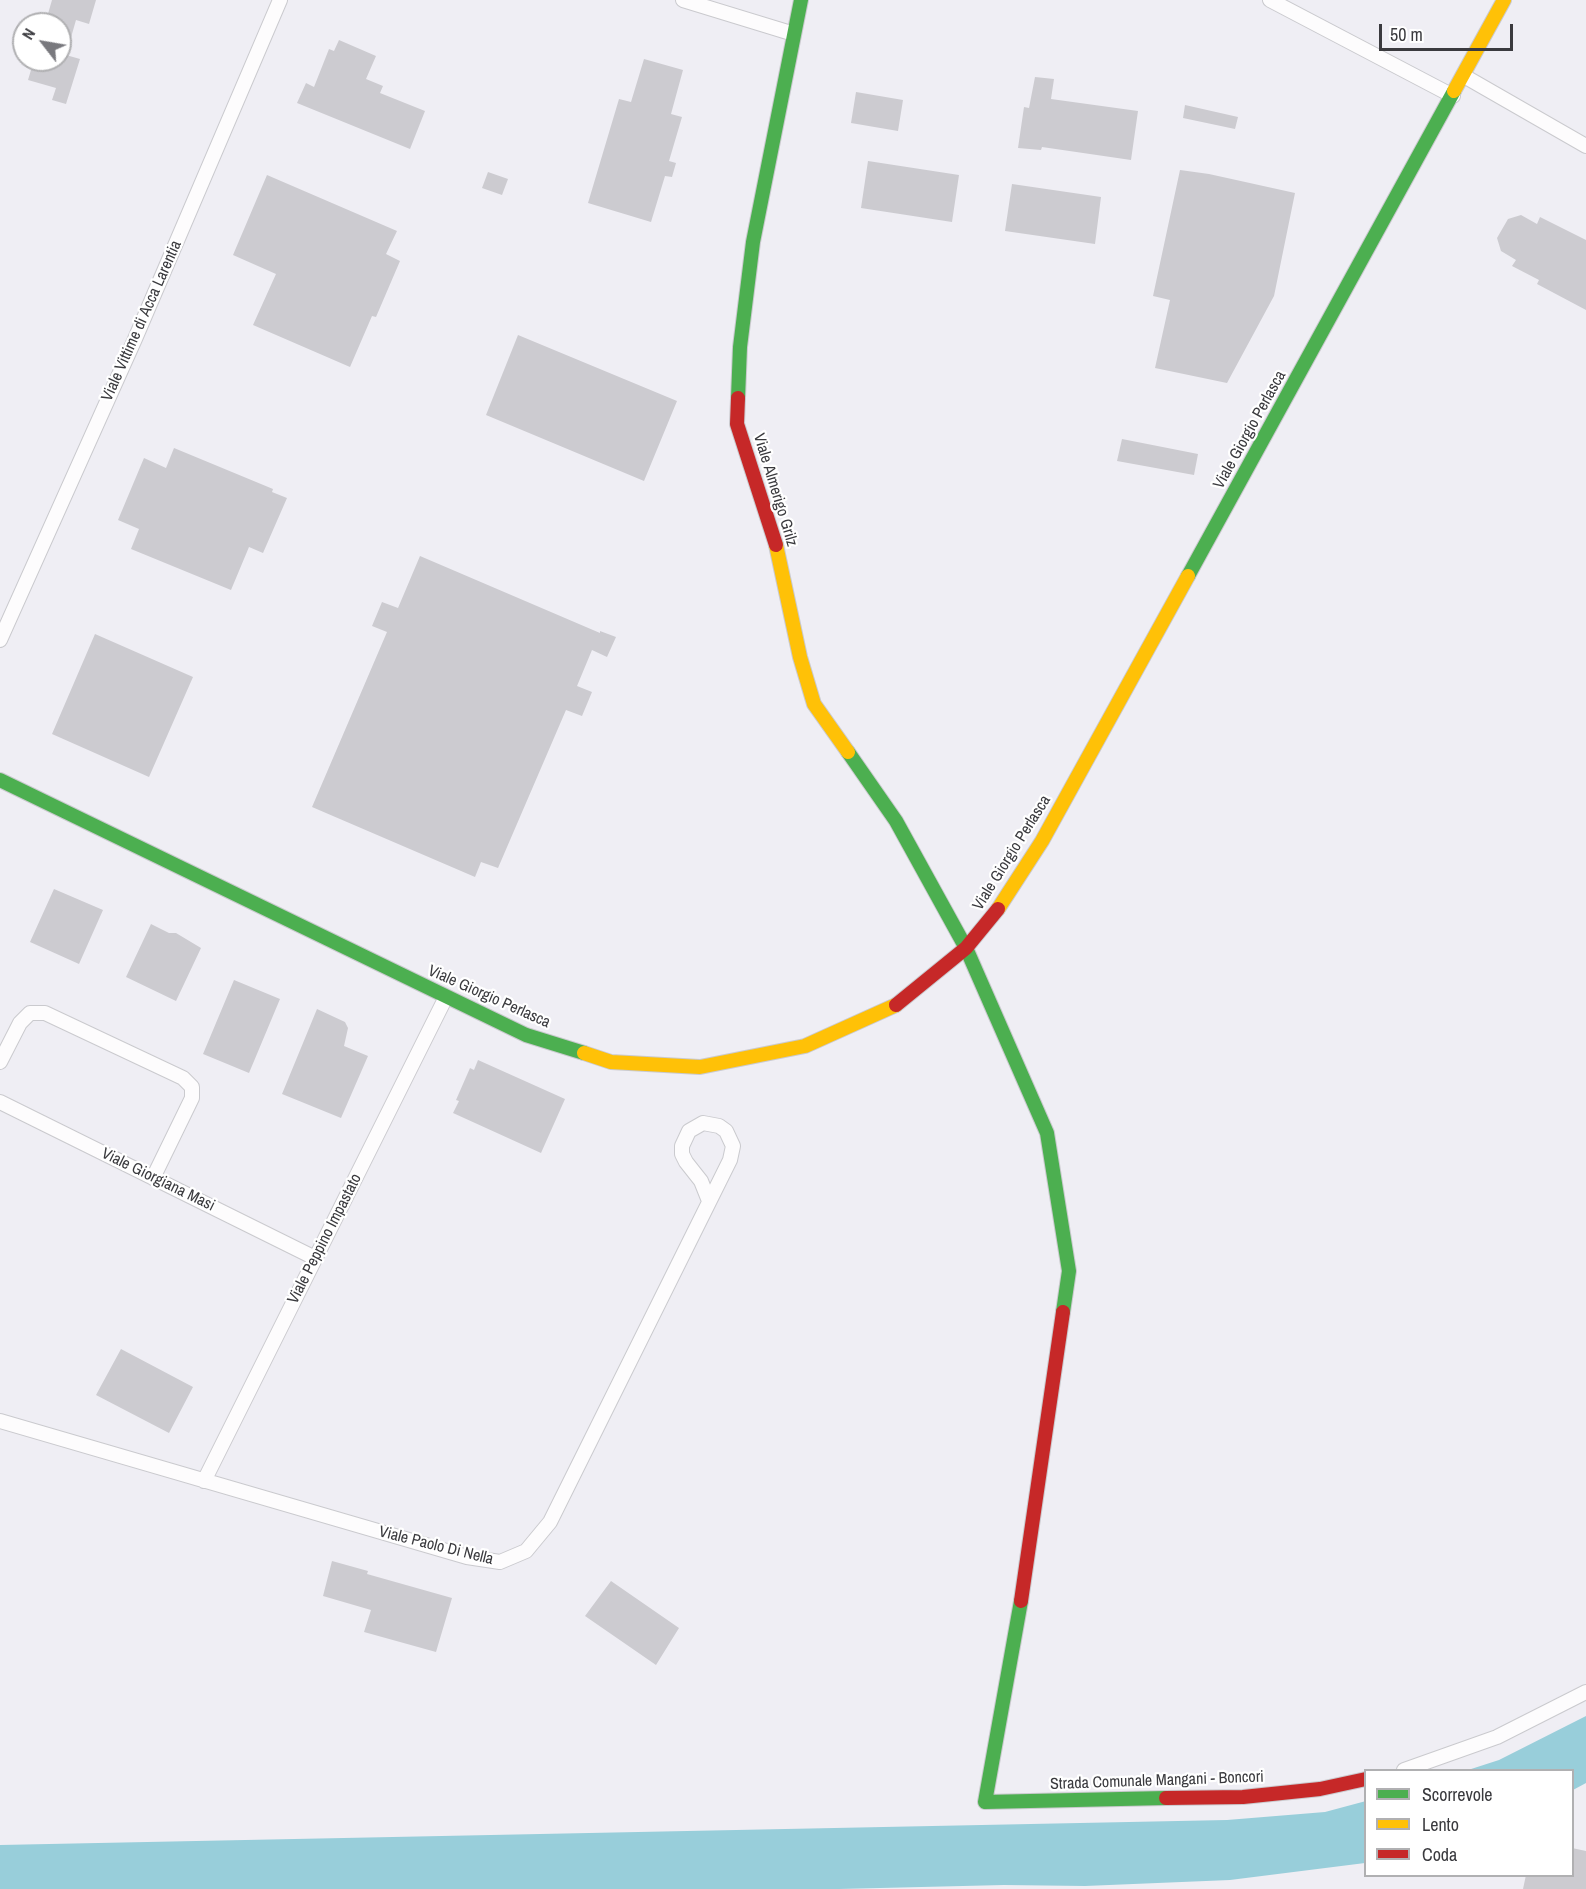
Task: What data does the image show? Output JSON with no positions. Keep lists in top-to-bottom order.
{
  "streets": {
    "street": [
      "Viale Vittime di Acca Larentia",
      "Viale Giorgio Perlasca",
      "Viale Almerigo Grilz",
      "Viale Giorgiana Masi",
      "Viale Peppino Impastato",
      "Viale Paolo Di Nella",
      "Strada Comunale Mangani - Boncori"
    ]
  },
  "crossings": [
    ["Viale Giorgio Perlasca", "Viale Almerigo Grilz"],
    ["Viale Giorgio Perlasca", "Viale Peppino Impastato"],
    ["Viale Almerigo Grilz", "Strada Comunale Mangani - Boncori"],
    ["Viale Giorgiana Masi", "Viale Peppino Impastato"],
    ["Viale Peppino Impastato", "Viale Paolo Di Nella"]
  ],
  "legend": ["Scorrevole", "Lento", "Coda"],
  "scale_bar": "50 m",
  "north": "top left"
}
